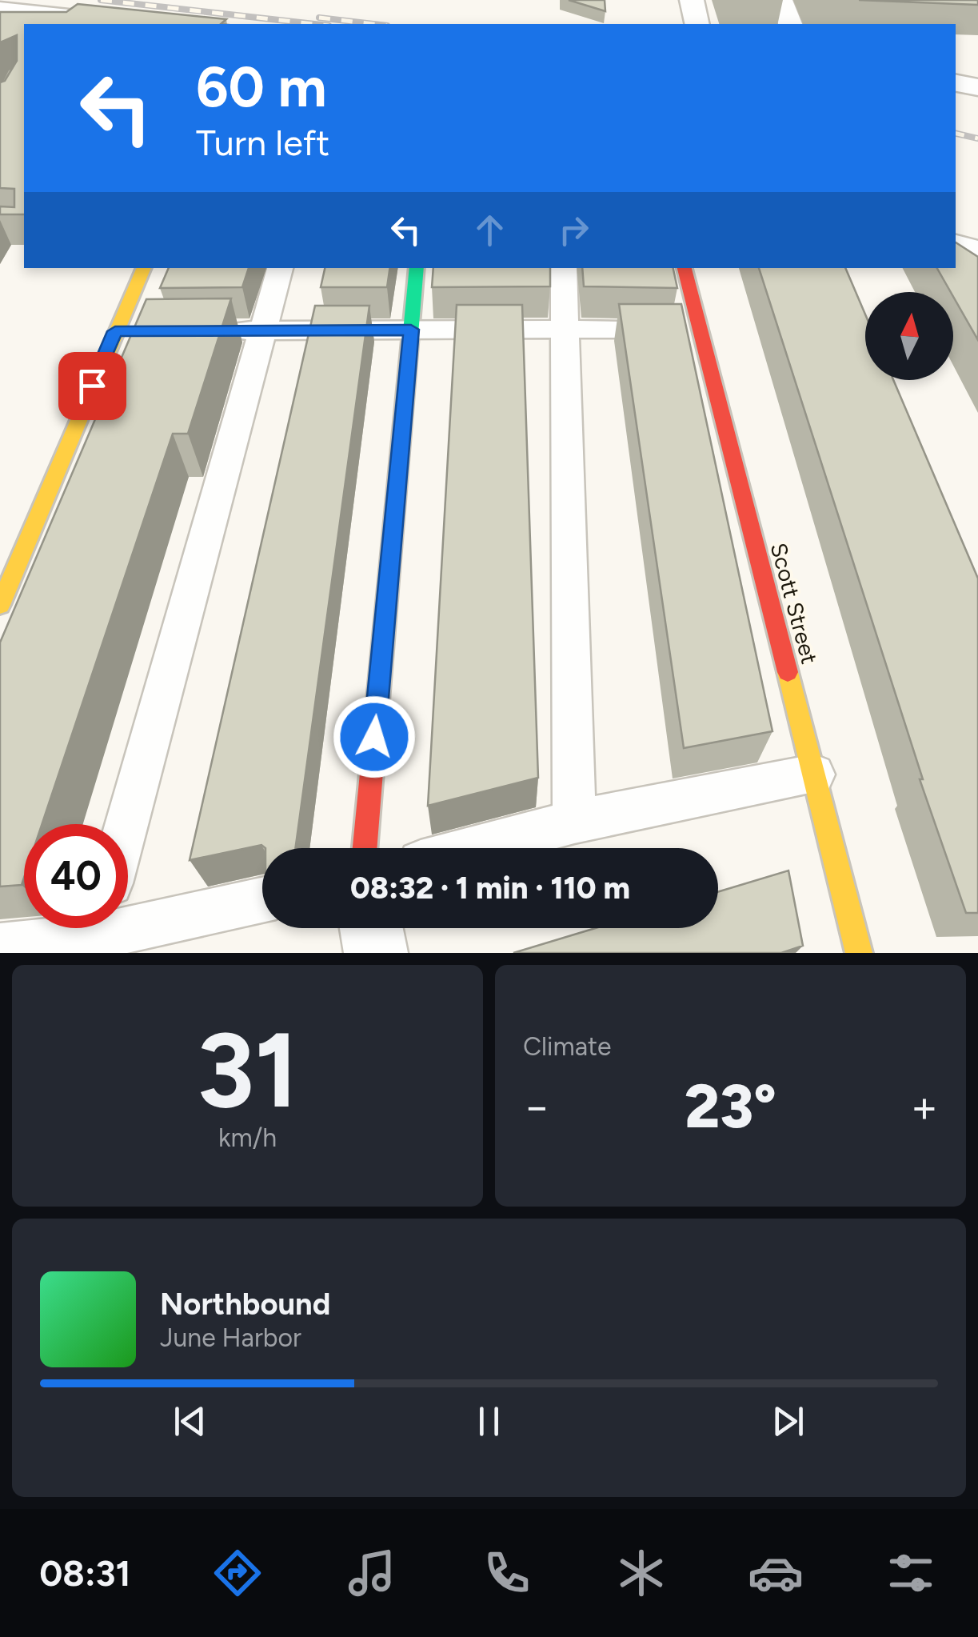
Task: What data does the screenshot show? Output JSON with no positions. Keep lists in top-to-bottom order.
{
  "streets": {
    "street": ["Scott Street"]
  },
  "north": "top",
  "page": {
    "turn": ["60 m", "Turn left"],
    "limit": "40",
    "trip": "08:32 · 1 min · 110 m",
    "tile": [
      ["31", "km/h"],
      "Climate"
    ],
    "heat": ["−", "23°", "+"],
    "song": ["Northbound", "June Harbor"],
    "tabs": "08:31"
  }
}
